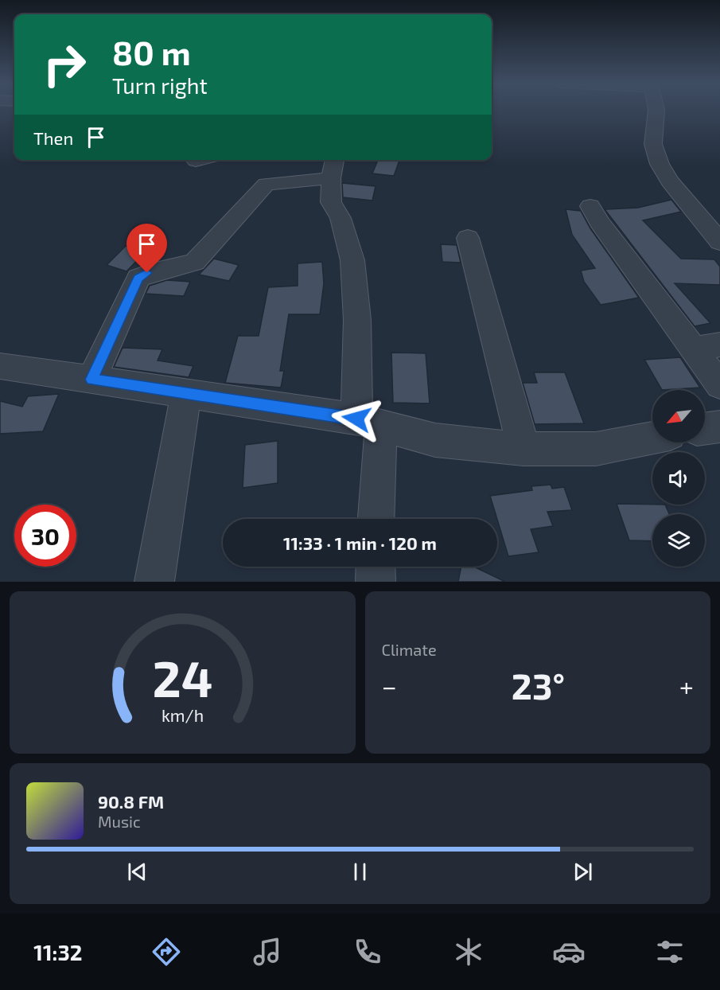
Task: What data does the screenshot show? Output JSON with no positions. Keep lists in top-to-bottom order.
{
  "north": "bottom left",
  "page": {
    "turn": ["80 m", "Turn right"],
    "then": "Then",
    "limit": "30",
    "trip": "11:33 · 1 min · 120 m",
    "tile": "Climate",
    "heat": ["−", "23°", "+"],
    "song": ["90.8 FM", "Music"],
    "tabs": "11:32",
    "gauge": ["24", "km/h"]
  }
}
